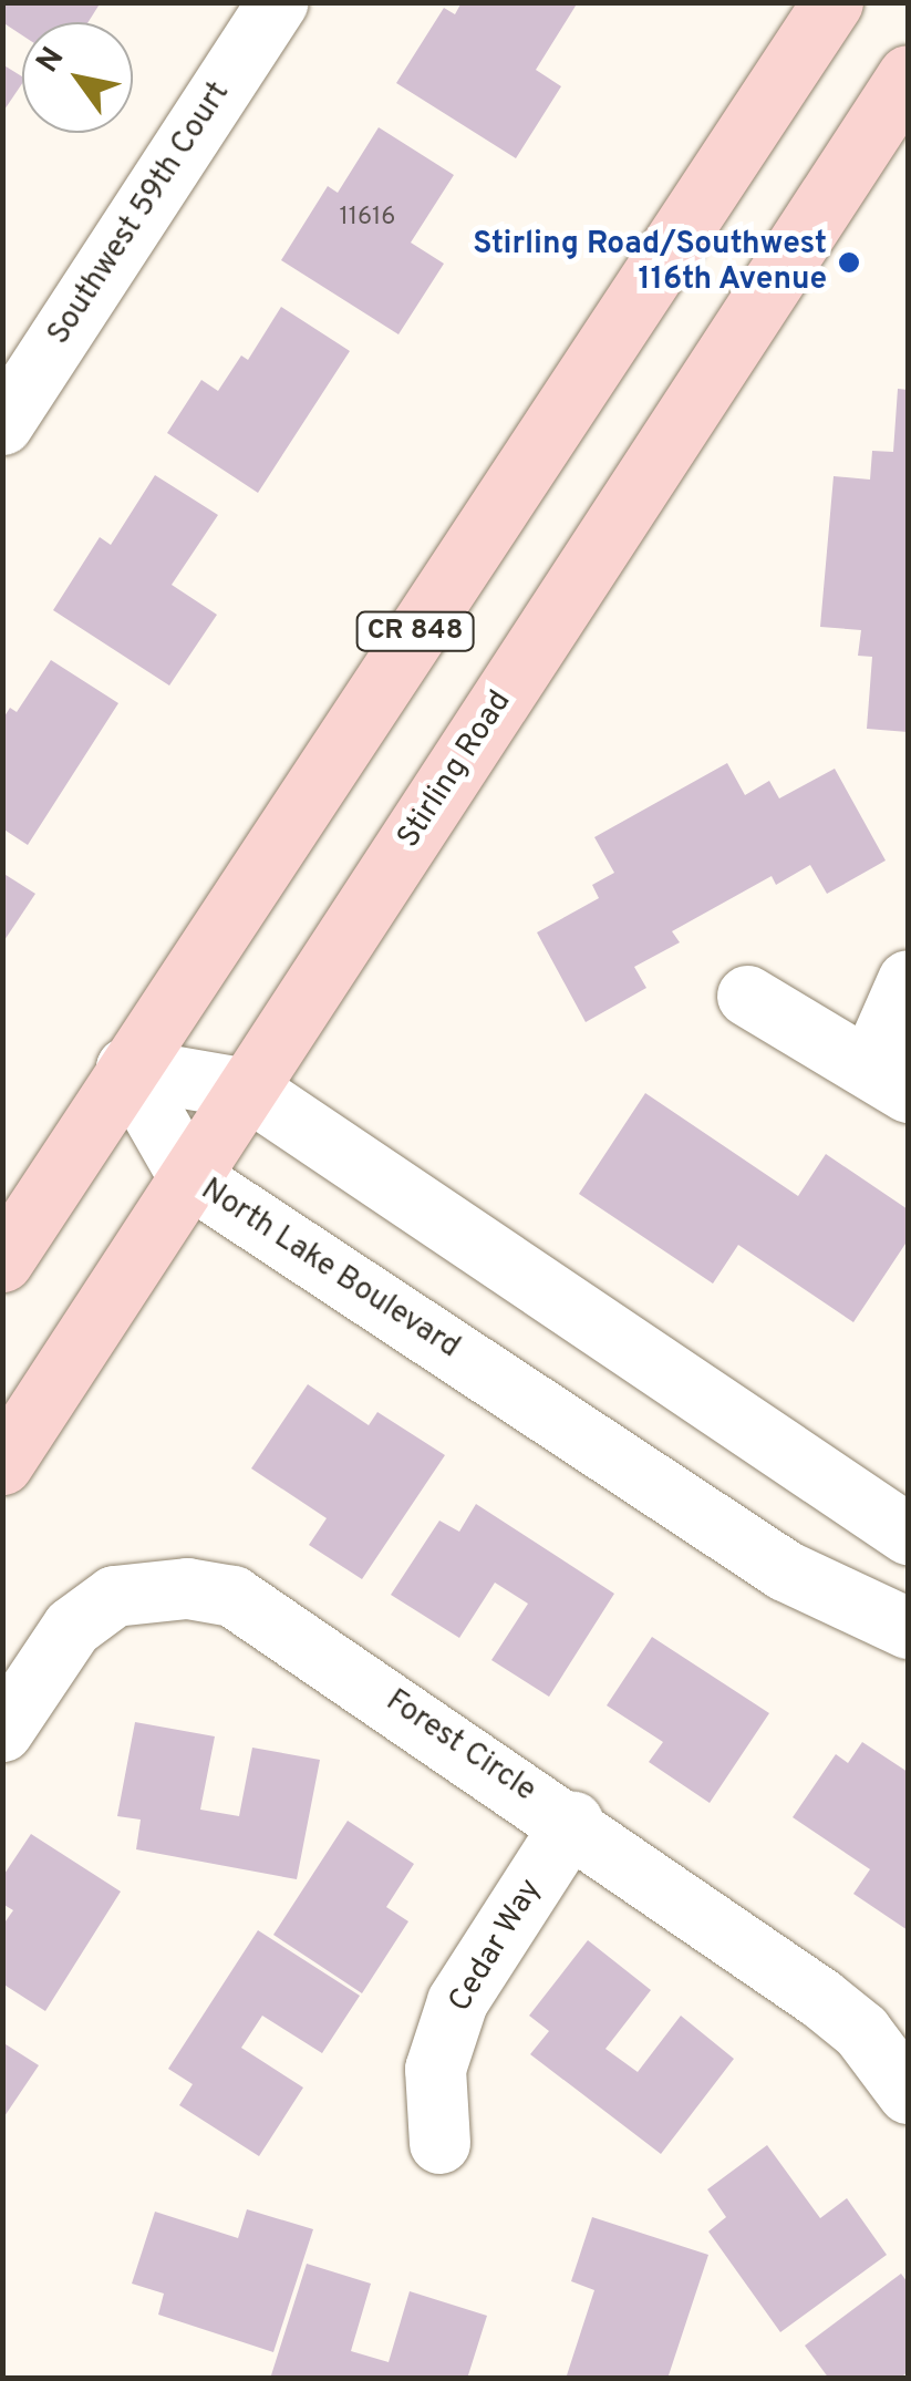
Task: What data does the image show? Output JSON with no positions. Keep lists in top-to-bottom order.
{
  "streets": {
    "main road": ["CR 848", "Stirling Road"],
    "street": [
      "Southwest 59th Court",
      "North Lake Boulevard",
      "Forest Circle",
      "Cedar Way"
    ]
  },
  "crossings": [
    ["CR 848", "North Lake Boulevard"],
    ["Stirling Road", "North Lake Boulevard"],
    ["Forest Circle", "Cedar Way"]
  ],
  "places": ["Stirling Road/Southwest 116th Avenue"],
  "house_numbers": ["11616"],
  "north": "top left"
}
